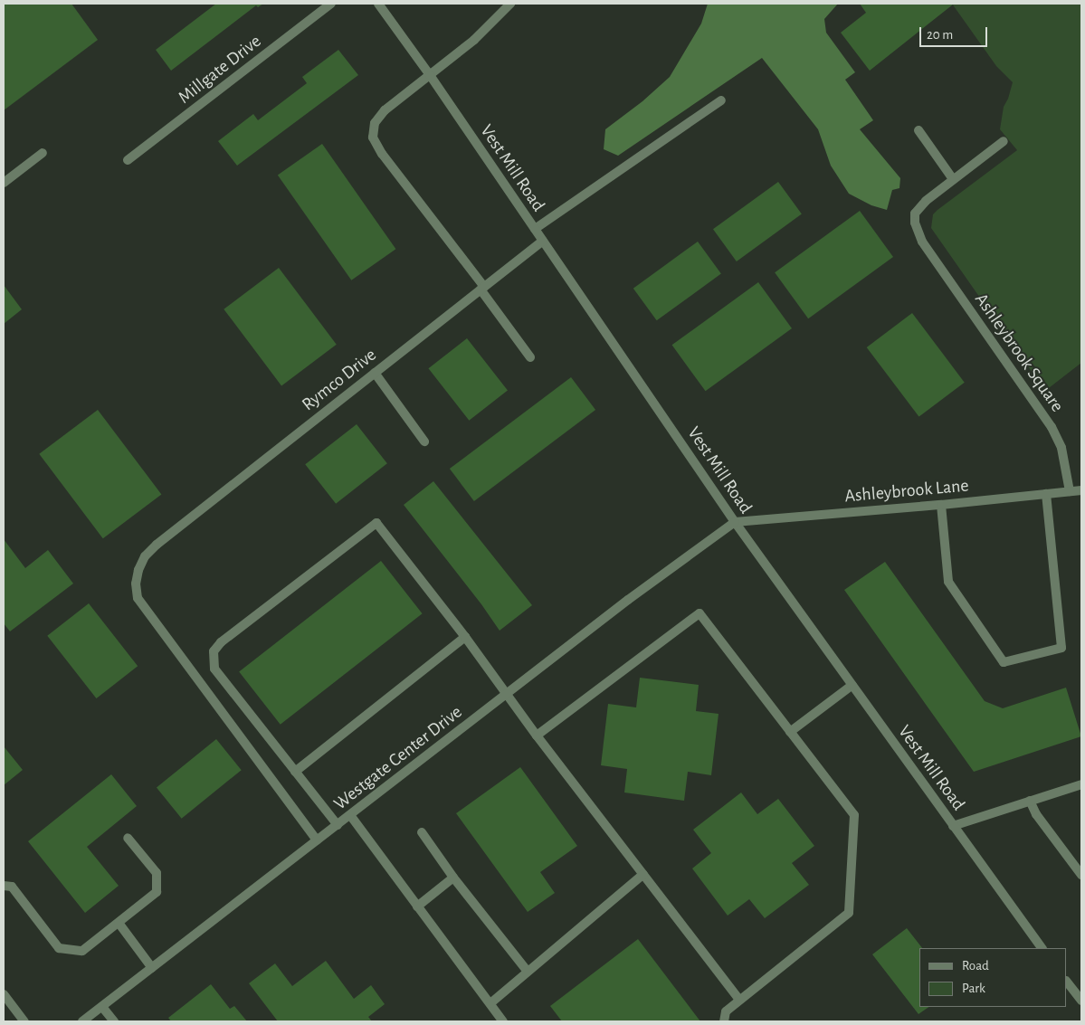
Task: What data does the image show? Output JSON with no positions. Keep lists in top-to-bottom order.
{
  "streets": {
    "street": [
      "Millgate Drive",
      "Vest Mill Road",
      "Ashleybrook Square",
      "Rymco Drive",
      "Ashleybrook Lane",
      "Westgate Center Drive"
    ]
  },
  "crossings": [
    ["Vest Mill Road", "Rymco Drive"],
    ["Vest Mill Road", "Ashleybrook Lane"],
    ["Vest Mill Road", "Westgate Center Drive"],
    ["Ashleybrook Square", "Ashleybrook Lane"],
    ["Rymco Drive", "Westgate Center Drive"],
    ["Ashleybrook Lane", "Westgate Center Drive"]
  ],
  "legend": ["Road", "Park"],
  "scale_bar": "20 m"
}
